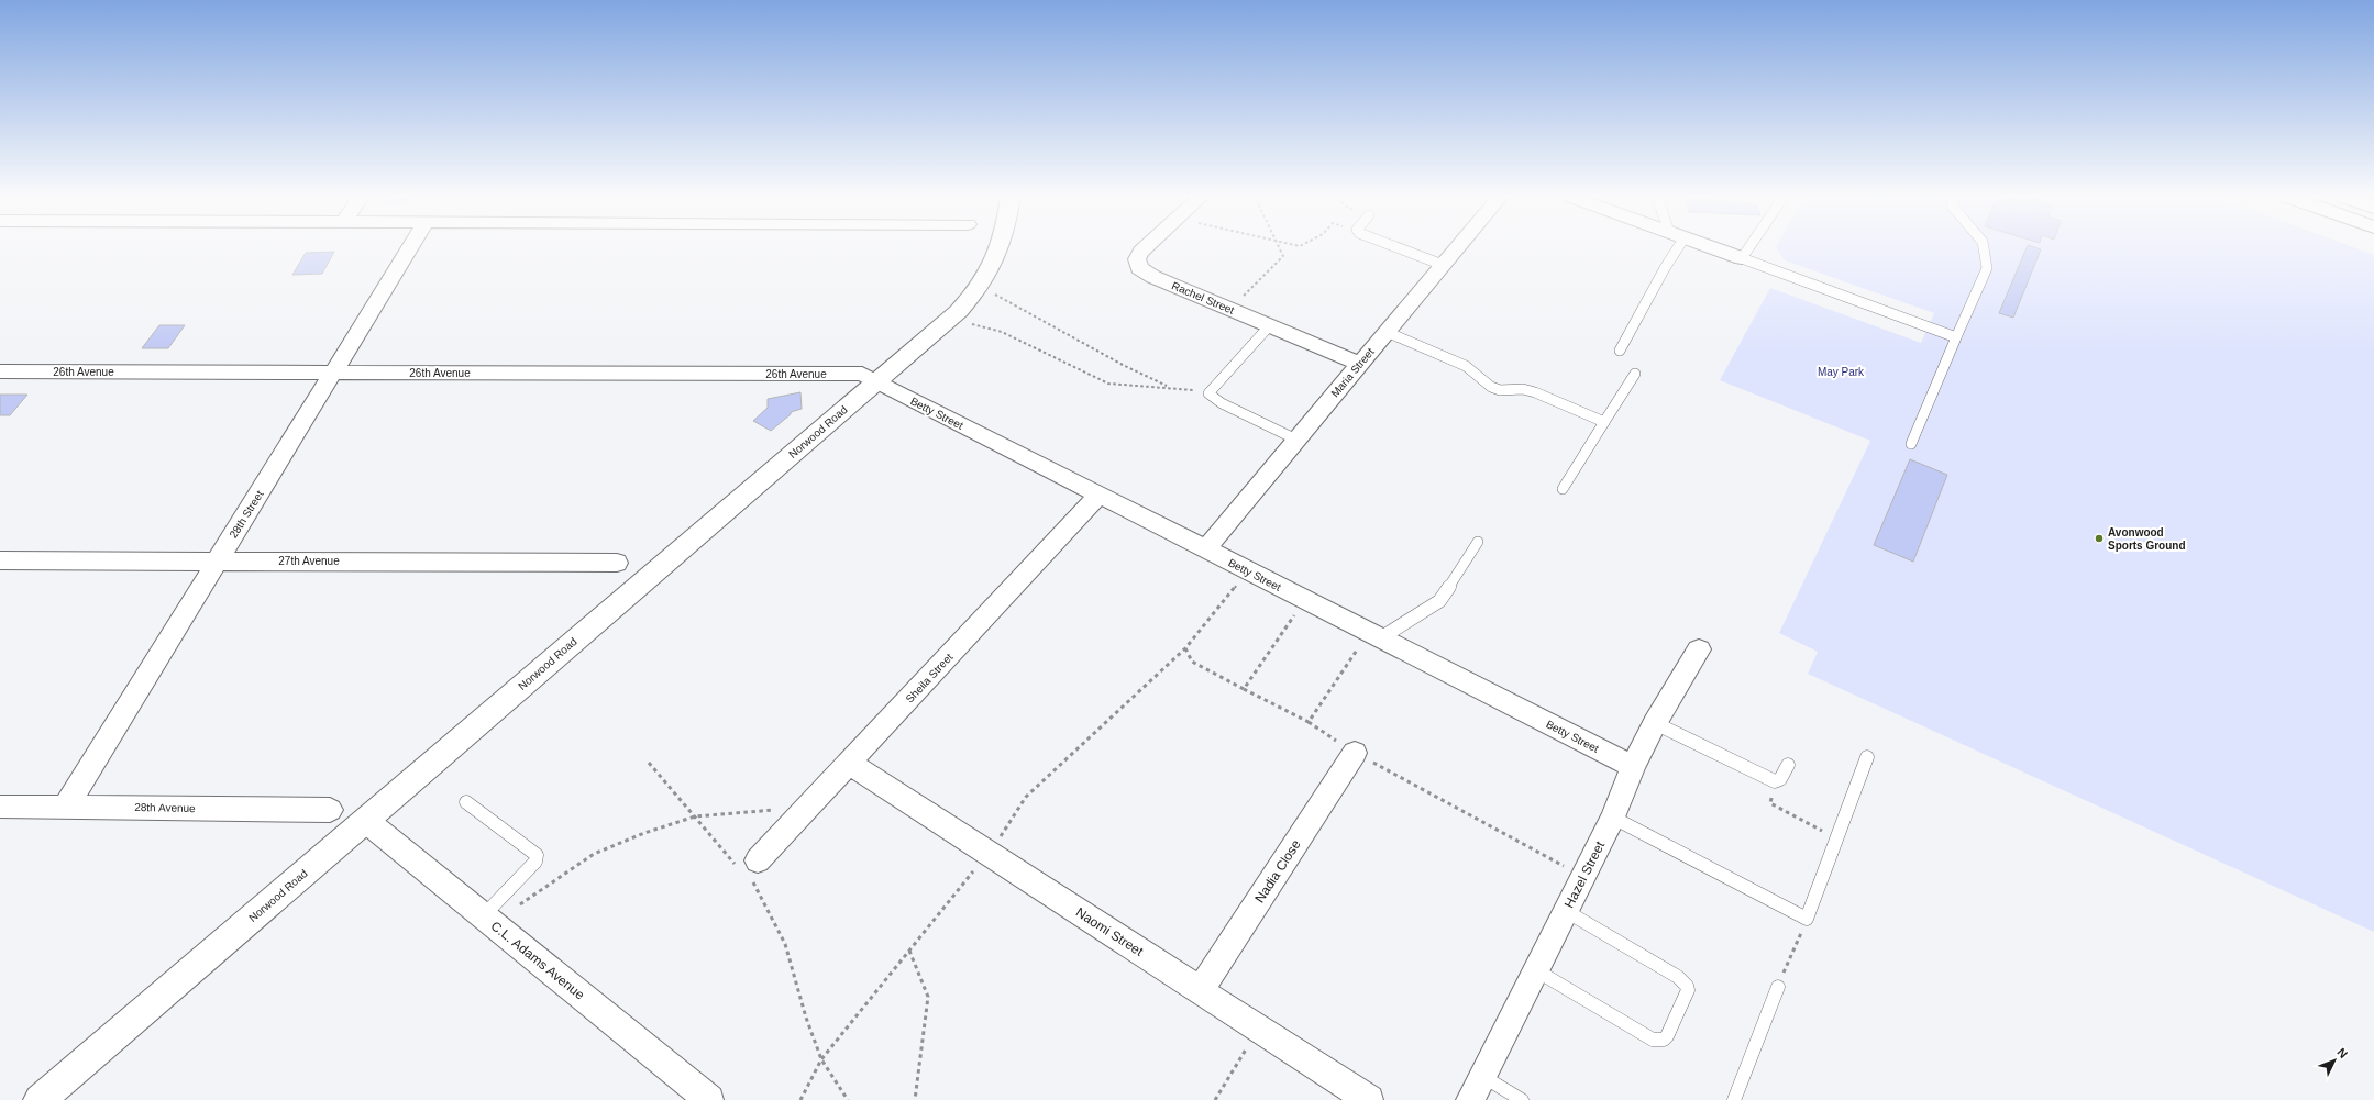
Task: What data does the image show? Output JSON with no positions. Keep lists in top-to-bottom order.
{
  "streets": {
    "street": [
      "Rachel Street",
      "26th Avenue",
      "Maria Street",
      "Betty Street",
      "Norwood Road",
      "28th Street",
      "27th Avenue",
      "Sheila Street",
      "28th Avenue",
      "Nadia Close",
      "Hazel Street",
      "Naomi Street",
      "C.L. Adams Avenue"
    ]
  },
  "crossings": [
    ["Rachel Street", "Maria Street"],
    ["26th Avenue", "Betty Street"],
    ["26th Avenue", "Norwood Road"],
    ["26th Avenue", "28th Street"],
    ["Maria Street", "Betty Street"],
    ["Betty Street", "Norwood Road"],
    ["Betty Street", "Sheila Street"],
    ["Betty Street", "Hazel Street"],
    ["Norwood Road", "C.L. Adams Avenue"],
    ["28th Street", "27th Avenue"],
    ["28th Street", "28th Avenue"],
    ["Sheila Street", "Naomi Street"],
    ["Nadia Close", "Naomi Street"]
  ],
  "parks": ["May Park"],
  "places": ["Avonwood Sports Ground"],
  "north": "top right"
}
